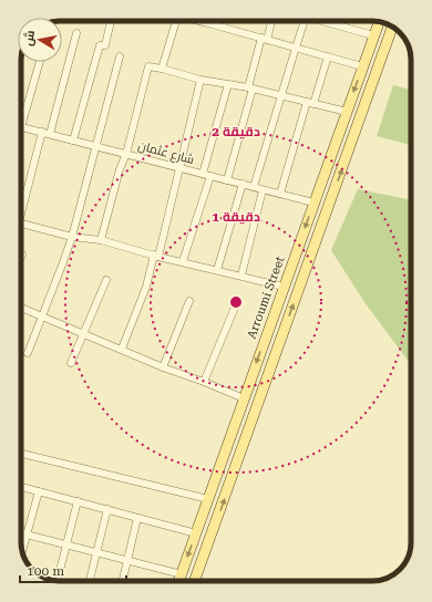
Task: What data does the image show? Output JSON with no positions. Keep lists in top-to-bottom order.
{
  "streets": {
    "main road": ["Arroumi Street"],
    "street": ["شارع عثمان"]
  },
  "crossings": [
    ["شارع عثمان", "Arroumi Street"]
  ],
  "scale_bar": "100 m",
  "north": "left",
  "rings": ["2 دقيقة", "1 دقيقة"]
}
